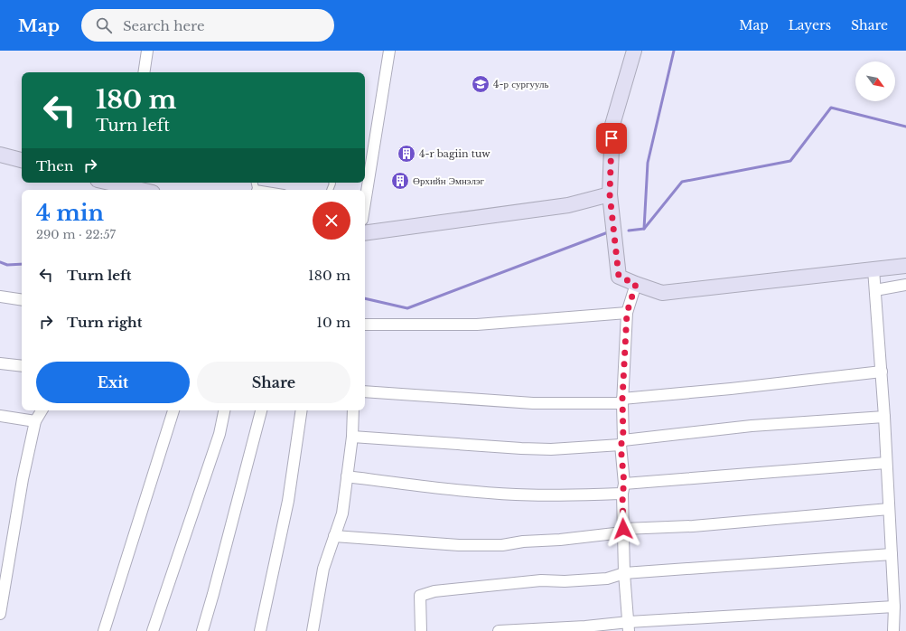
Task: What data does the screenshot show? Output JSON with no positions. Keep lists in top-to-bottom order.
{
  "places": {
    "school or university": ["4-р сургууль"],
    "building": ["4-r bagiin tuw", "Өрхийн Эмнэлэг"]
  },
  "north": "bottom right",
  "page": {
    "header": "Map",
    "search": "Search here",
    "nav": ["Map", "Layers", "Share"],
    "turn": ["180 m", "Turn left"],
    "then": "Then",
    "heading": ["4 min", "290 m · 22:57"],
    "list": [
      {
        "name": "Turn left",
        "value": "180 m"
      },
      {
        "name": "Turn right",
        "value": "10 m"
      }
    ],
    "buttons": ["Exit", "Share"]
  }
}
